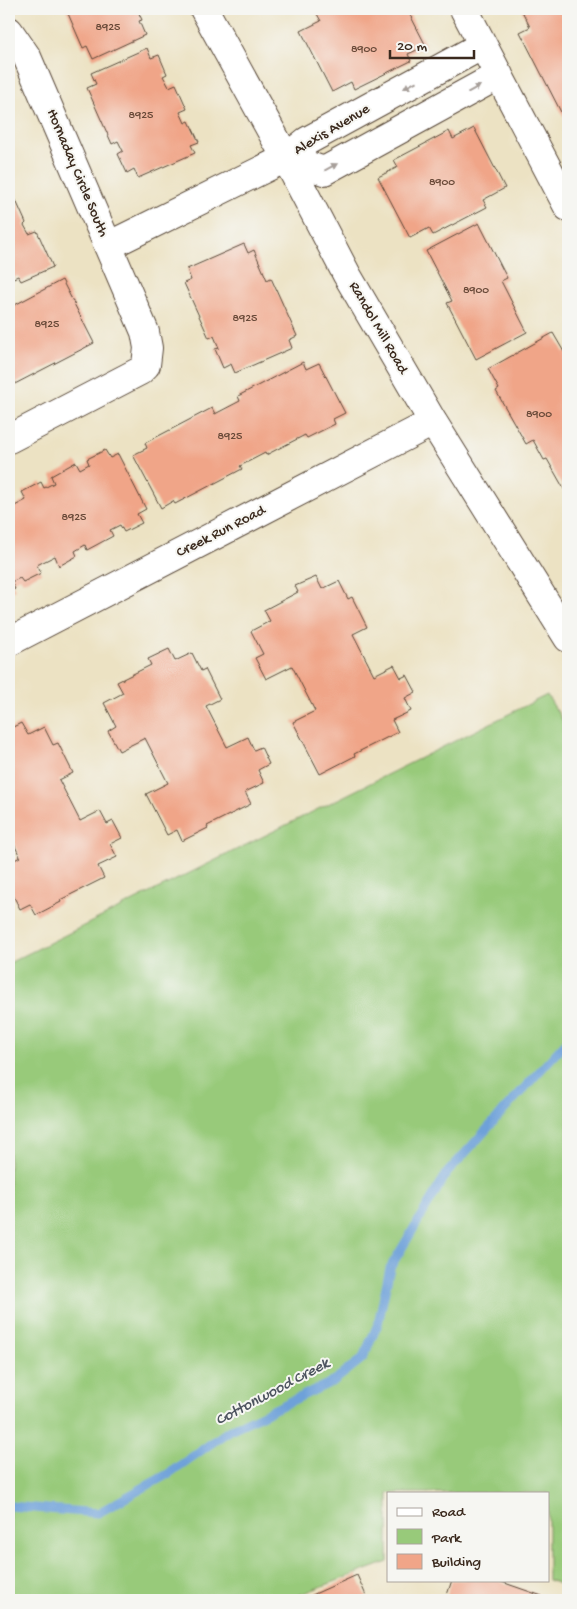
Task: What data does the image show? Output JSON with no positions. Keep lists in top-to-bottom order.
{
  "streets": {
    "street": [
      "Alexis Avenue",
      "Hornaday Circle South",
      "Randol Mill Road",
      "Creek Run Road"
    ]
  },
  "crossings": [
    ["Alexis Avenue", "Hornaday Circle South"],
    ["Alexis Avenue", "Randol Mill Road"],
    ["Hornaday Circle South", "Randol Mill Road"],
    ["Randol Mill Road", "Creek Run Road"]
  ],
  "water": ["Cottonwood Creek"],
  "house_numbers": [
    "8925",
    "8900",
    "8925",
    "8900",
    "8900",
    "8925",
    "8925",
    "8900",
    "8925",
    "8925"
  ],
  "legend": ["Road", "Park", "Building"],
  "scale_bar": "20 m"
}
